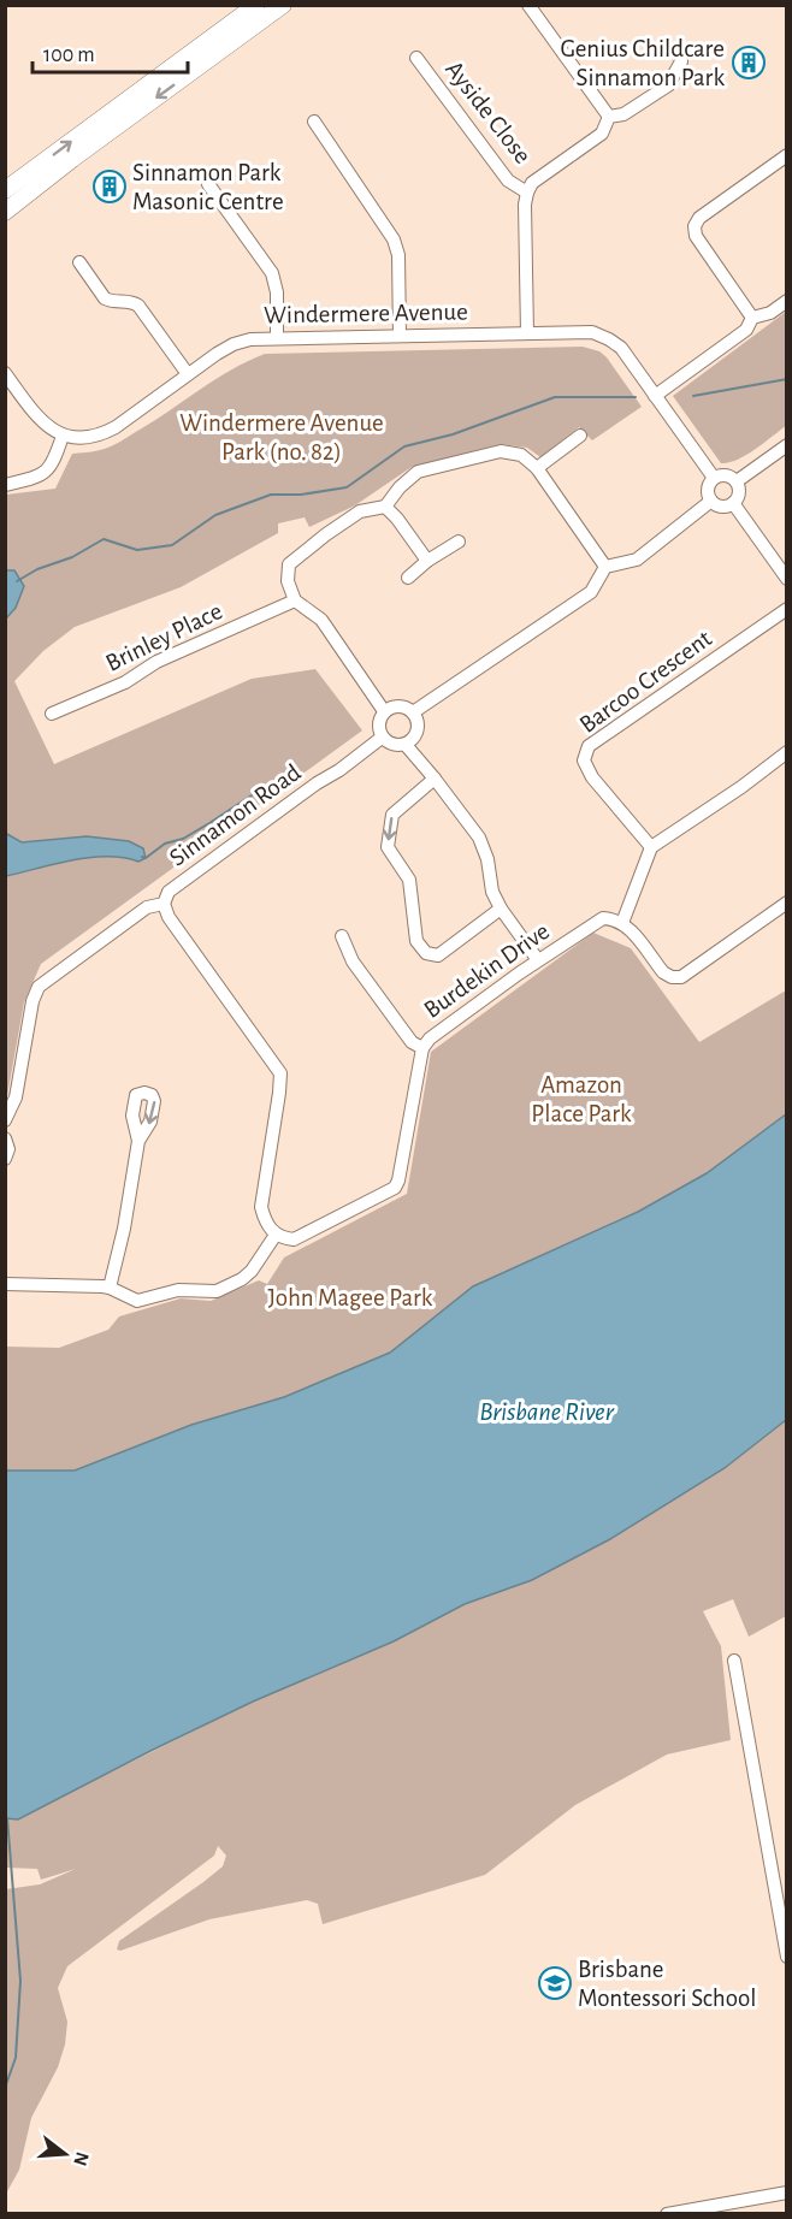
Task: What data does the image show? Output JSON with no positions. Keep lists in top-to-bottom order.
{
  "streets": {
    "street": [
      "Ayside Close",
      "Windermere Avenue",
      "Brinley Place",
      "Barcoo Crescent",
      "Sinnamon Road",
      "Burdekin Drive"
    ]
  },
  "water": ["Brisbane River"],
  "parks": ["Windermere Avenue Park (no. 82)", "Amazon Place Park", "John Magee Park"],
  "places": {
    "building": ["Genius Childcare Sinnamon Park", "Sinnamon Park Masonic Centre"],
    "school or university": ["Brisbane Montessori School"]
  },
  "scale_bar": "100 m",
  "north": "right"
}
